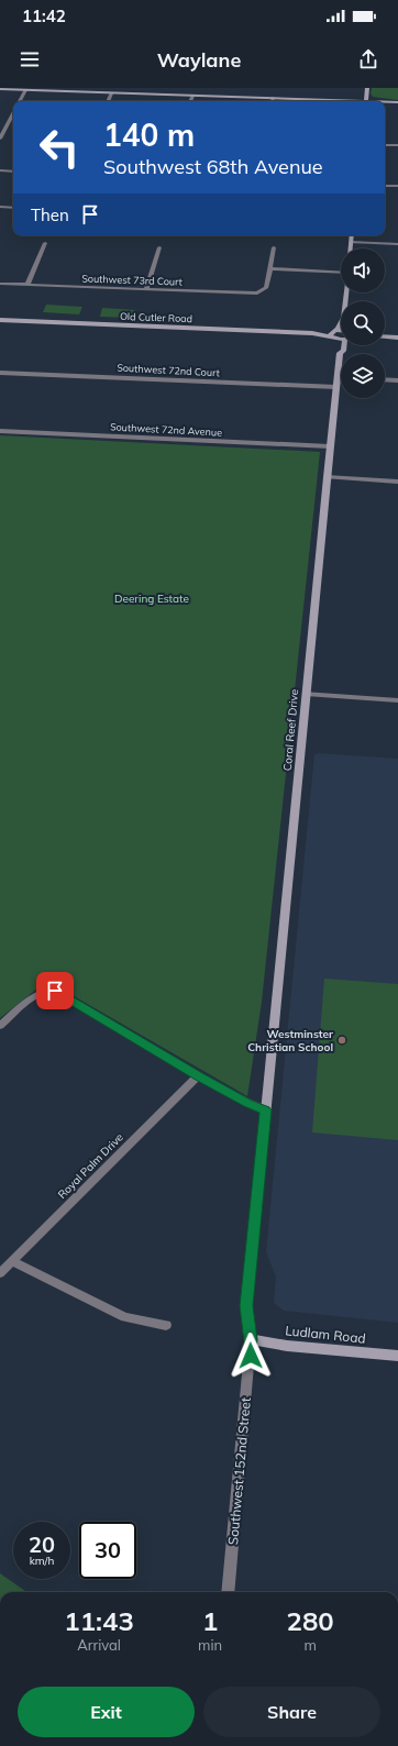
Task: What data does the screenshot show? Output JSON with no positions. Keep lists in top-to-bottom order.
{
  "streets": {
    "street": [
      "Southwest 73rd Court",
      "Old Cutler Road",
      "Southwest 72nd Court",
      "Southwest 72nd Avenue",
      "Coral Reef Drive",
      "Royal Palm Drive",
      "Ludlam Road",
      "Southwest 152nd Street"
    ]
  },
  "crossings": [
    ["Old Cutler Road", "Coral Reef Drive"],
    ["Southwest 72nd Court", "Coral Reef Drive"],
    ["Southwest 72nd Avenue", "Coral Reef Drive"],
    ["Coral Reef Drive", "Southwest 152nd Street"],
    ["Ludlam Road", "Southwest 152nd Street"]
  ],
  "parks": ["Deering Estate"],
  "places": ["Westminster Christian School"],
  "page": {
    "status": "11:42",
    "header": "Waylane",
    "turn": ["140 m", "Southwest 68th Avenue"],
    "then": "Then",
    "speed": "20 km/h",
    "limit": "30",
    "eta": [
      "11:43",
      "Arrival",
      "1",
      "min",
      "280",
      "m"
    ],
    "buttons": ["Exit", "Share"]
  }
}
